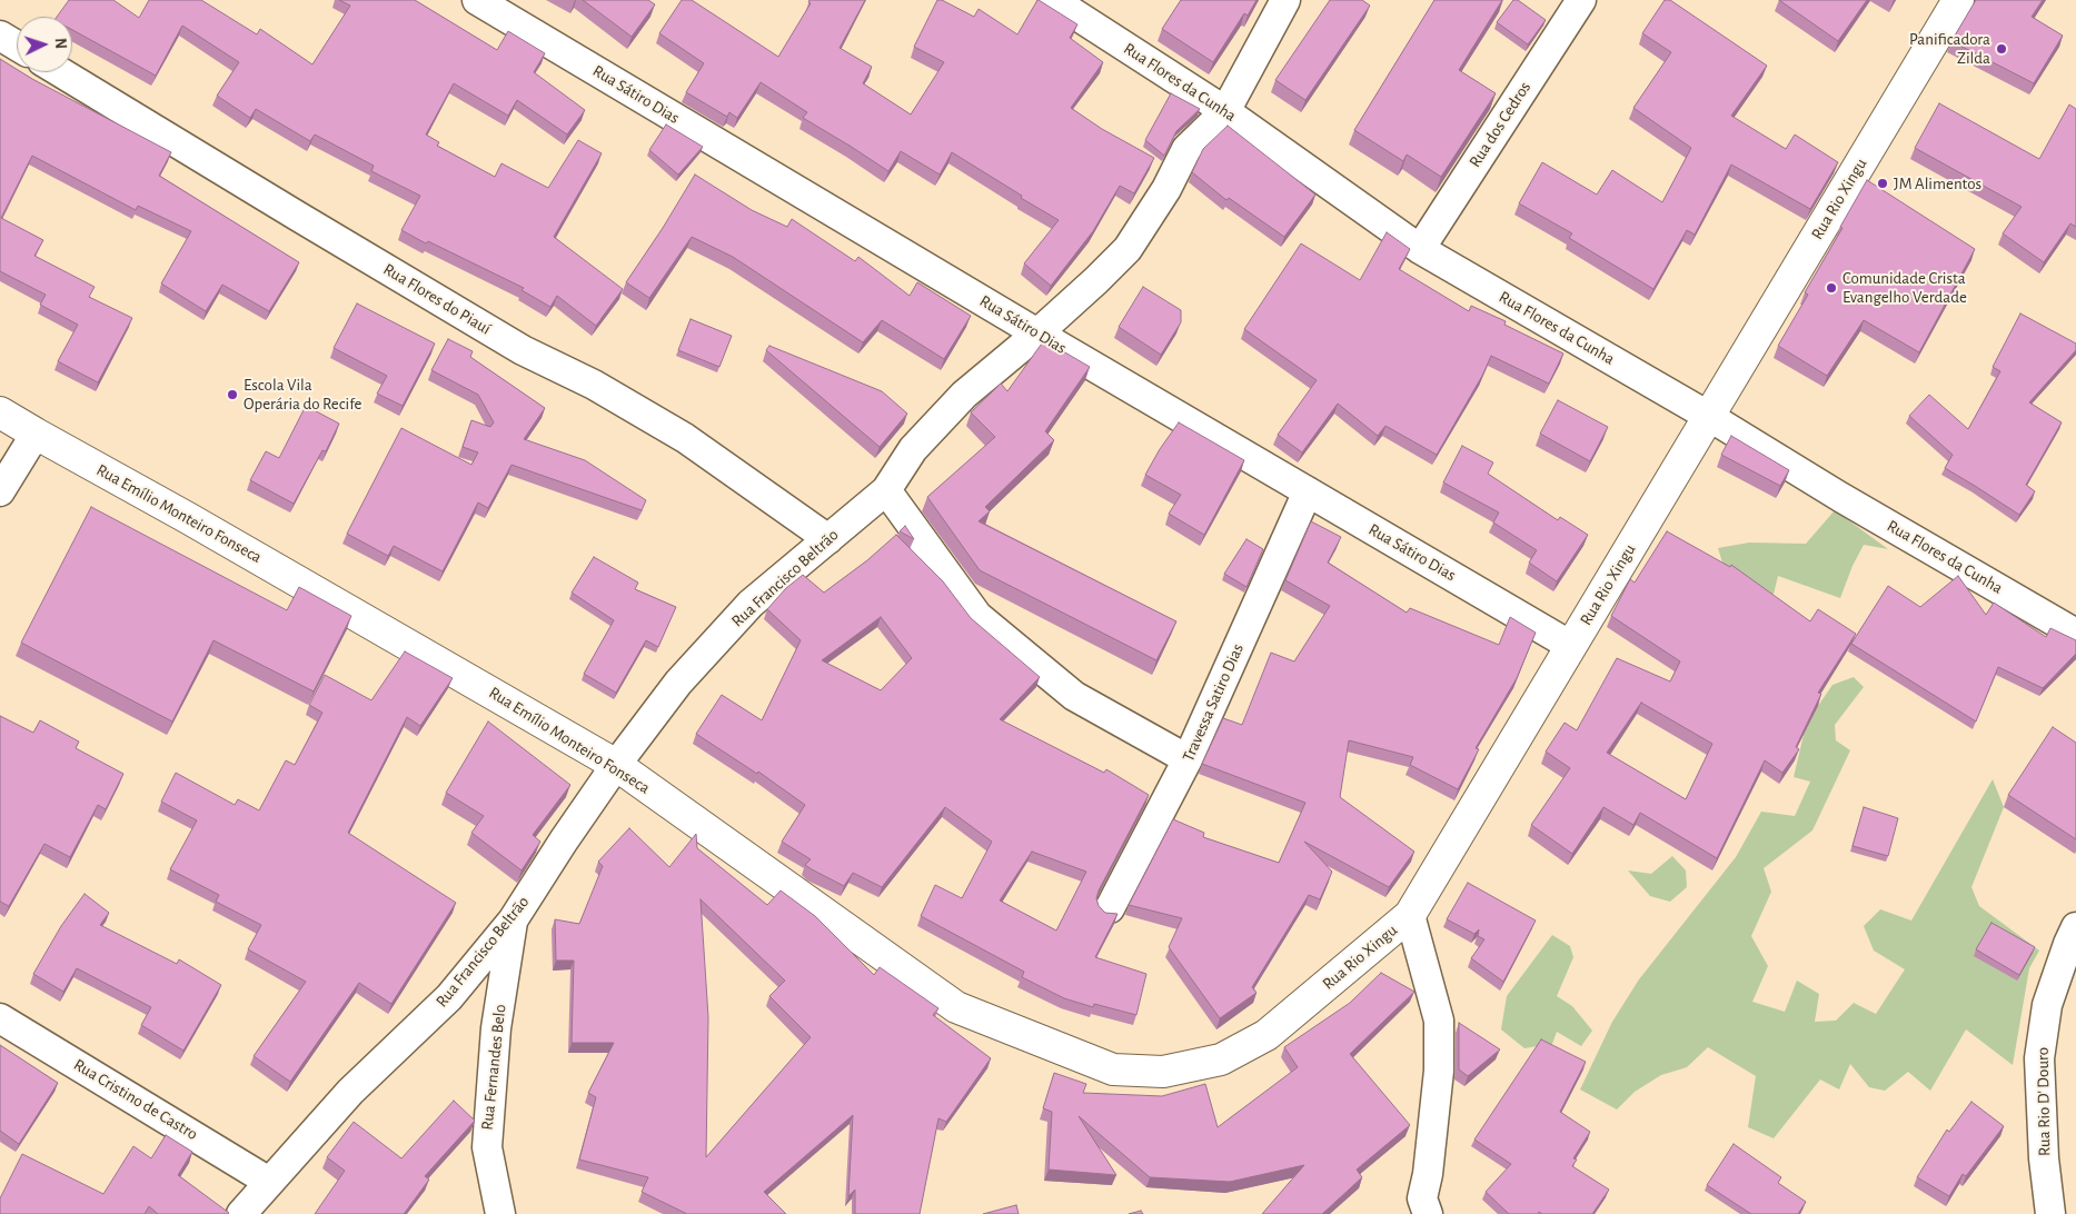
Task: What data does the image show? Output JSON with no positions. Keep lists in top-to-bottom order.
{
  "streets": {
    "main road": ["Rua Rio Xingu", "Rua Emílio Monteiro Fonseca"],
    "street": [
      "Rua Flores da Cunha",
      "Rua Sátiro Dias",
      "Rua dos Cedros",
      "Rua Flores do Piauí",
      "Rua Francisco Beltrão",
      "Travessa Satiro Dias",
      "Rua Fernandes Belo",
      "Rua Cristino de Castro",
      "Rua Rio D' Douro"
    ]
  },
  "crossings": [
    ["Rua Flores da Cunha", "Rua dos Cedros"],
    ["Rua Flores da Cunha", "Rua Rio Xingu"],
    ["Rua Flores da Cunha", "Rua Francisco Beltrão"],
    ["Rua Sátiro Dias", "Rua Rio Xingu"],
    ["Rua Sátiro Dias", "Rua Francisco Beltrão"],
    ["Rua Sátiro Dias", "Travessa Satiro Dias"],
    ["Rua Rio Xingu", "Rua Emílio Monteiro Fonseca"],
    ["Rua Flores do Piauí", "Rua Francisco Beltrão"],
    ["Rua Emílio Monteiro Fonseca", "Rua Francisco Beltrão"],
    ["Rua Francisco Beltrão", "Rua Fernandes Belo"],
    ["Rua Francisco Beltrão", "Rua Cristino de Castro"]
  ],
  "places": [
    "Panificadora Zilda",
    "JM Alimentos",
    "Comunidade Crista Evangelho Verdade",
    "Escola Vila Operária do Recife"
  ],
  "north": "right"
}
